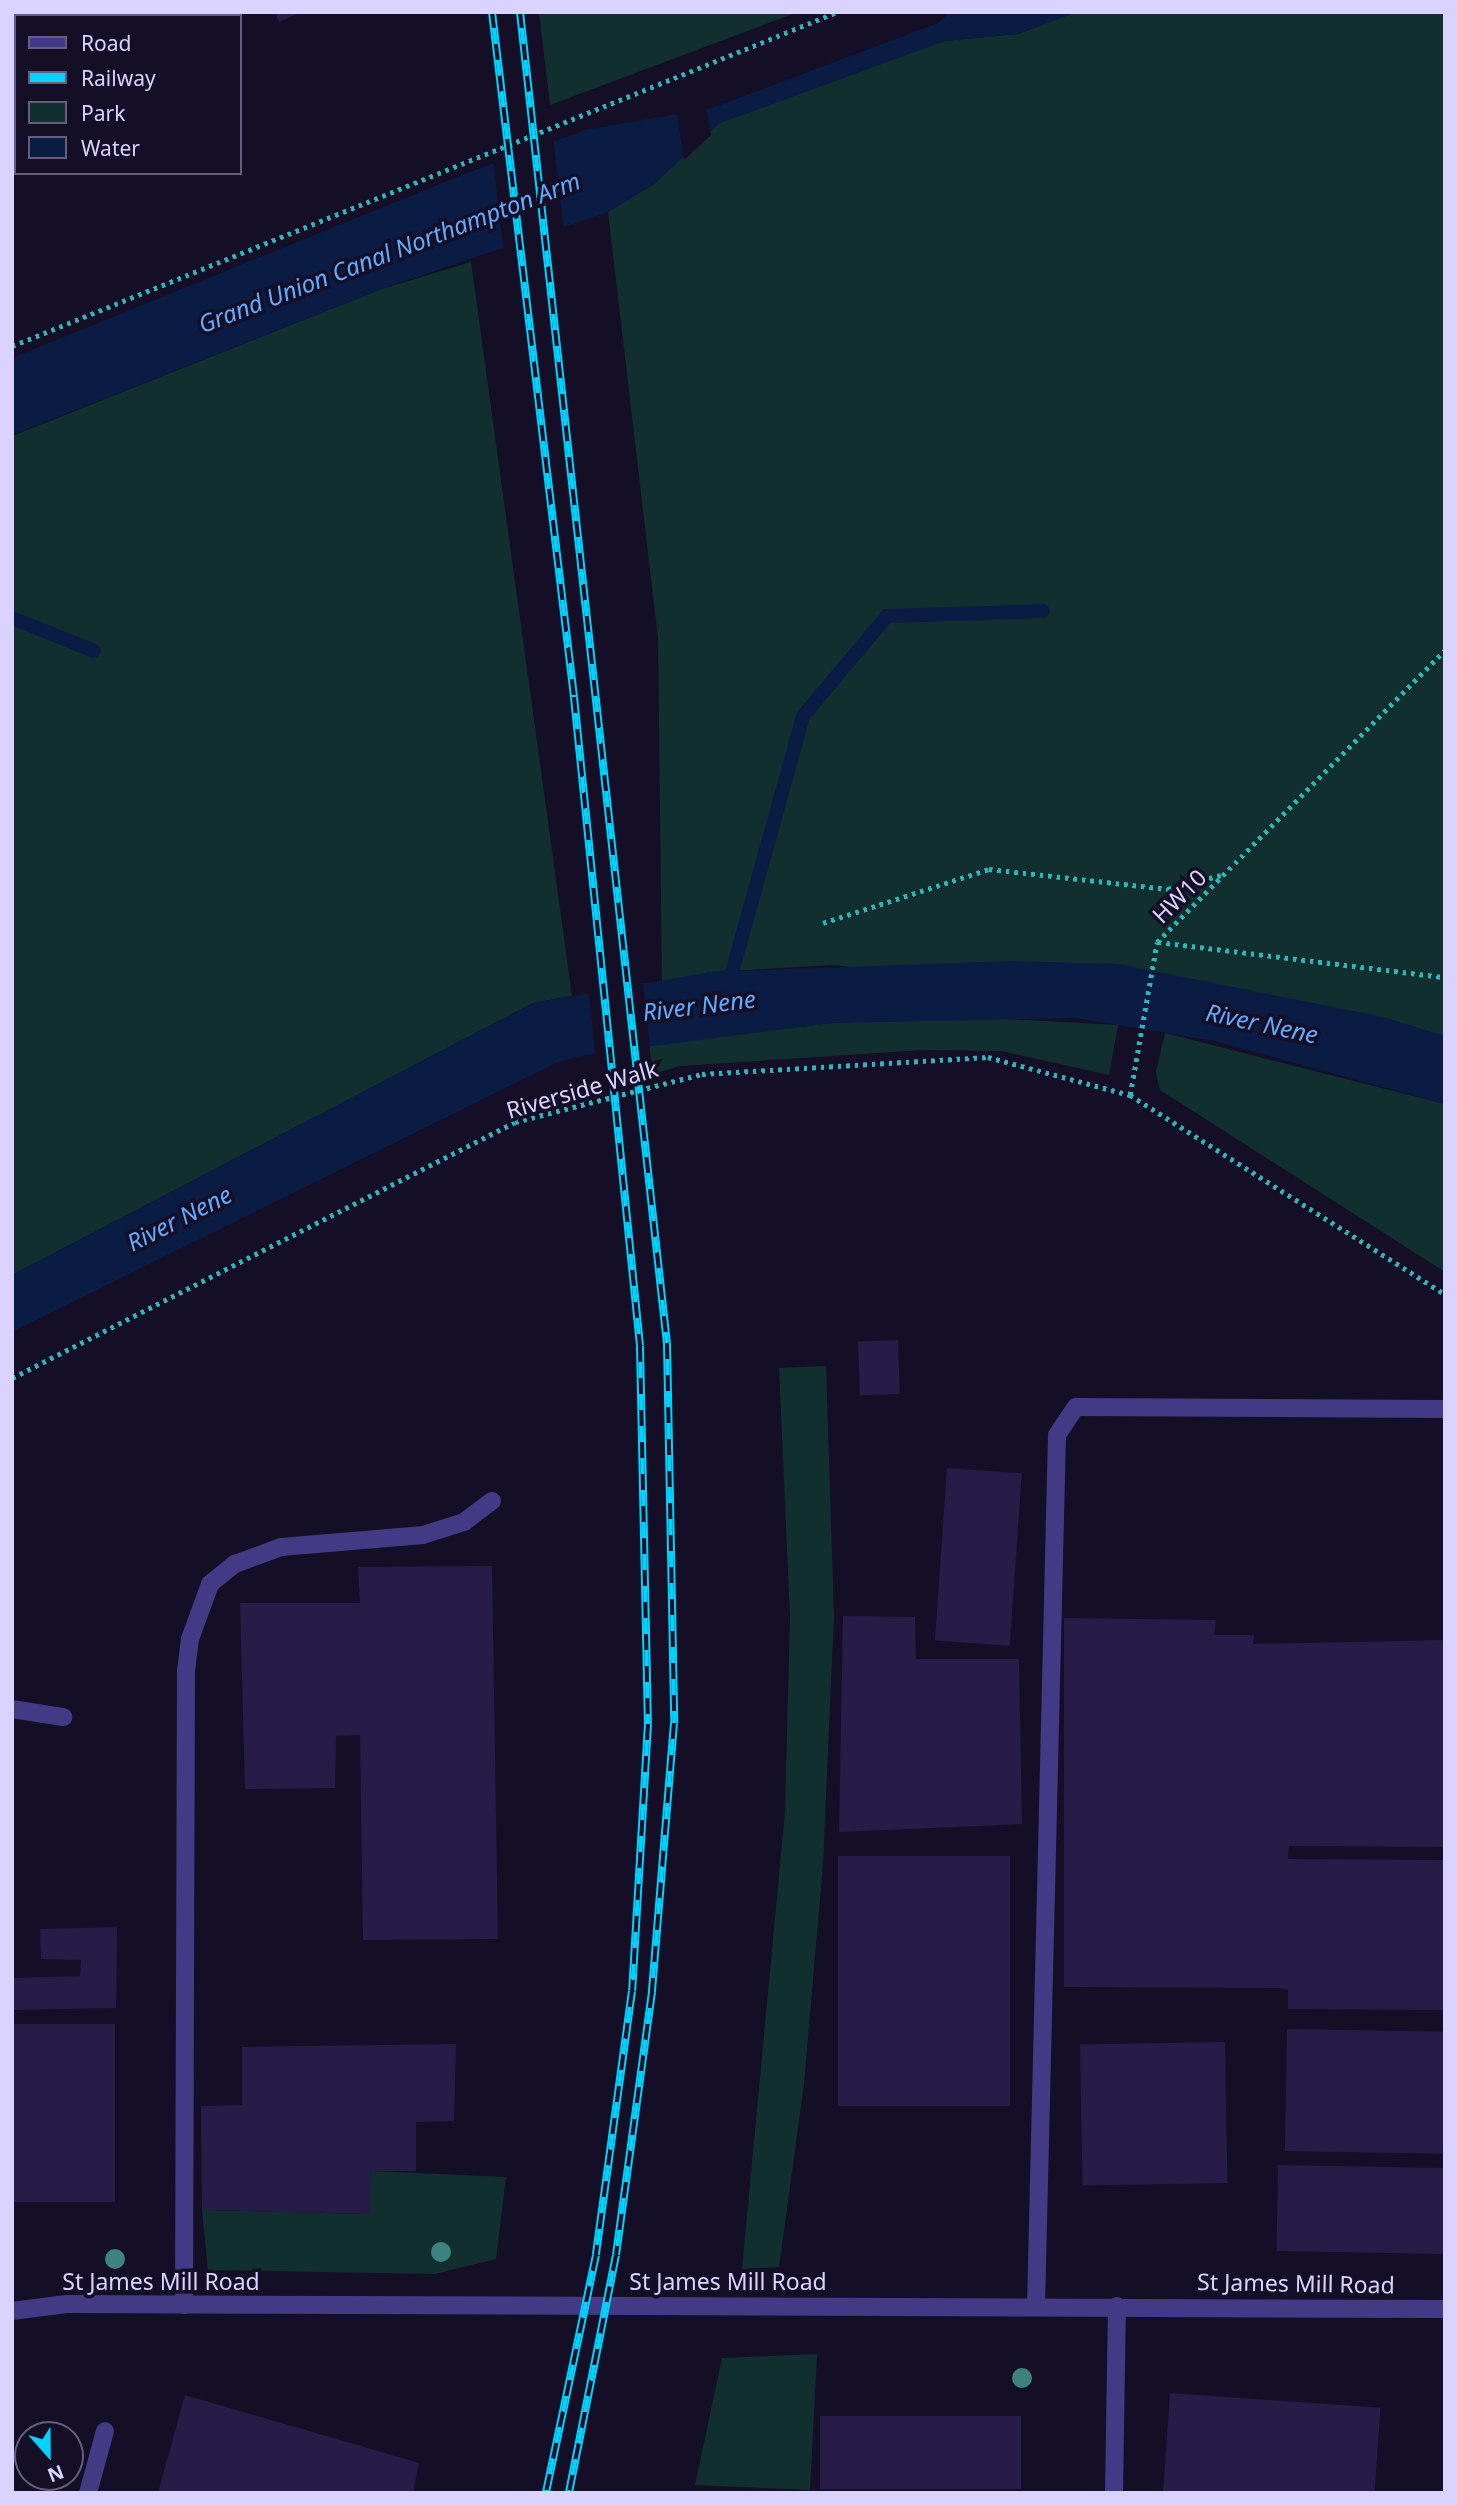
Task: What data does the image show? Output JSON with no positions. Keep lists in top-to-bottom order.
{
  "streets": {
    "street": ["St James Mill Road"],
    "path": ["HW10", "Riverside Walk"]
  },
  "water": ["Grand Union Canal Northampton Arm", "River Nene"],
  "legend": [
    "Road",
    "Railway",
    "Park",
    "Water"
  ],
  "north": "bottom"
}
